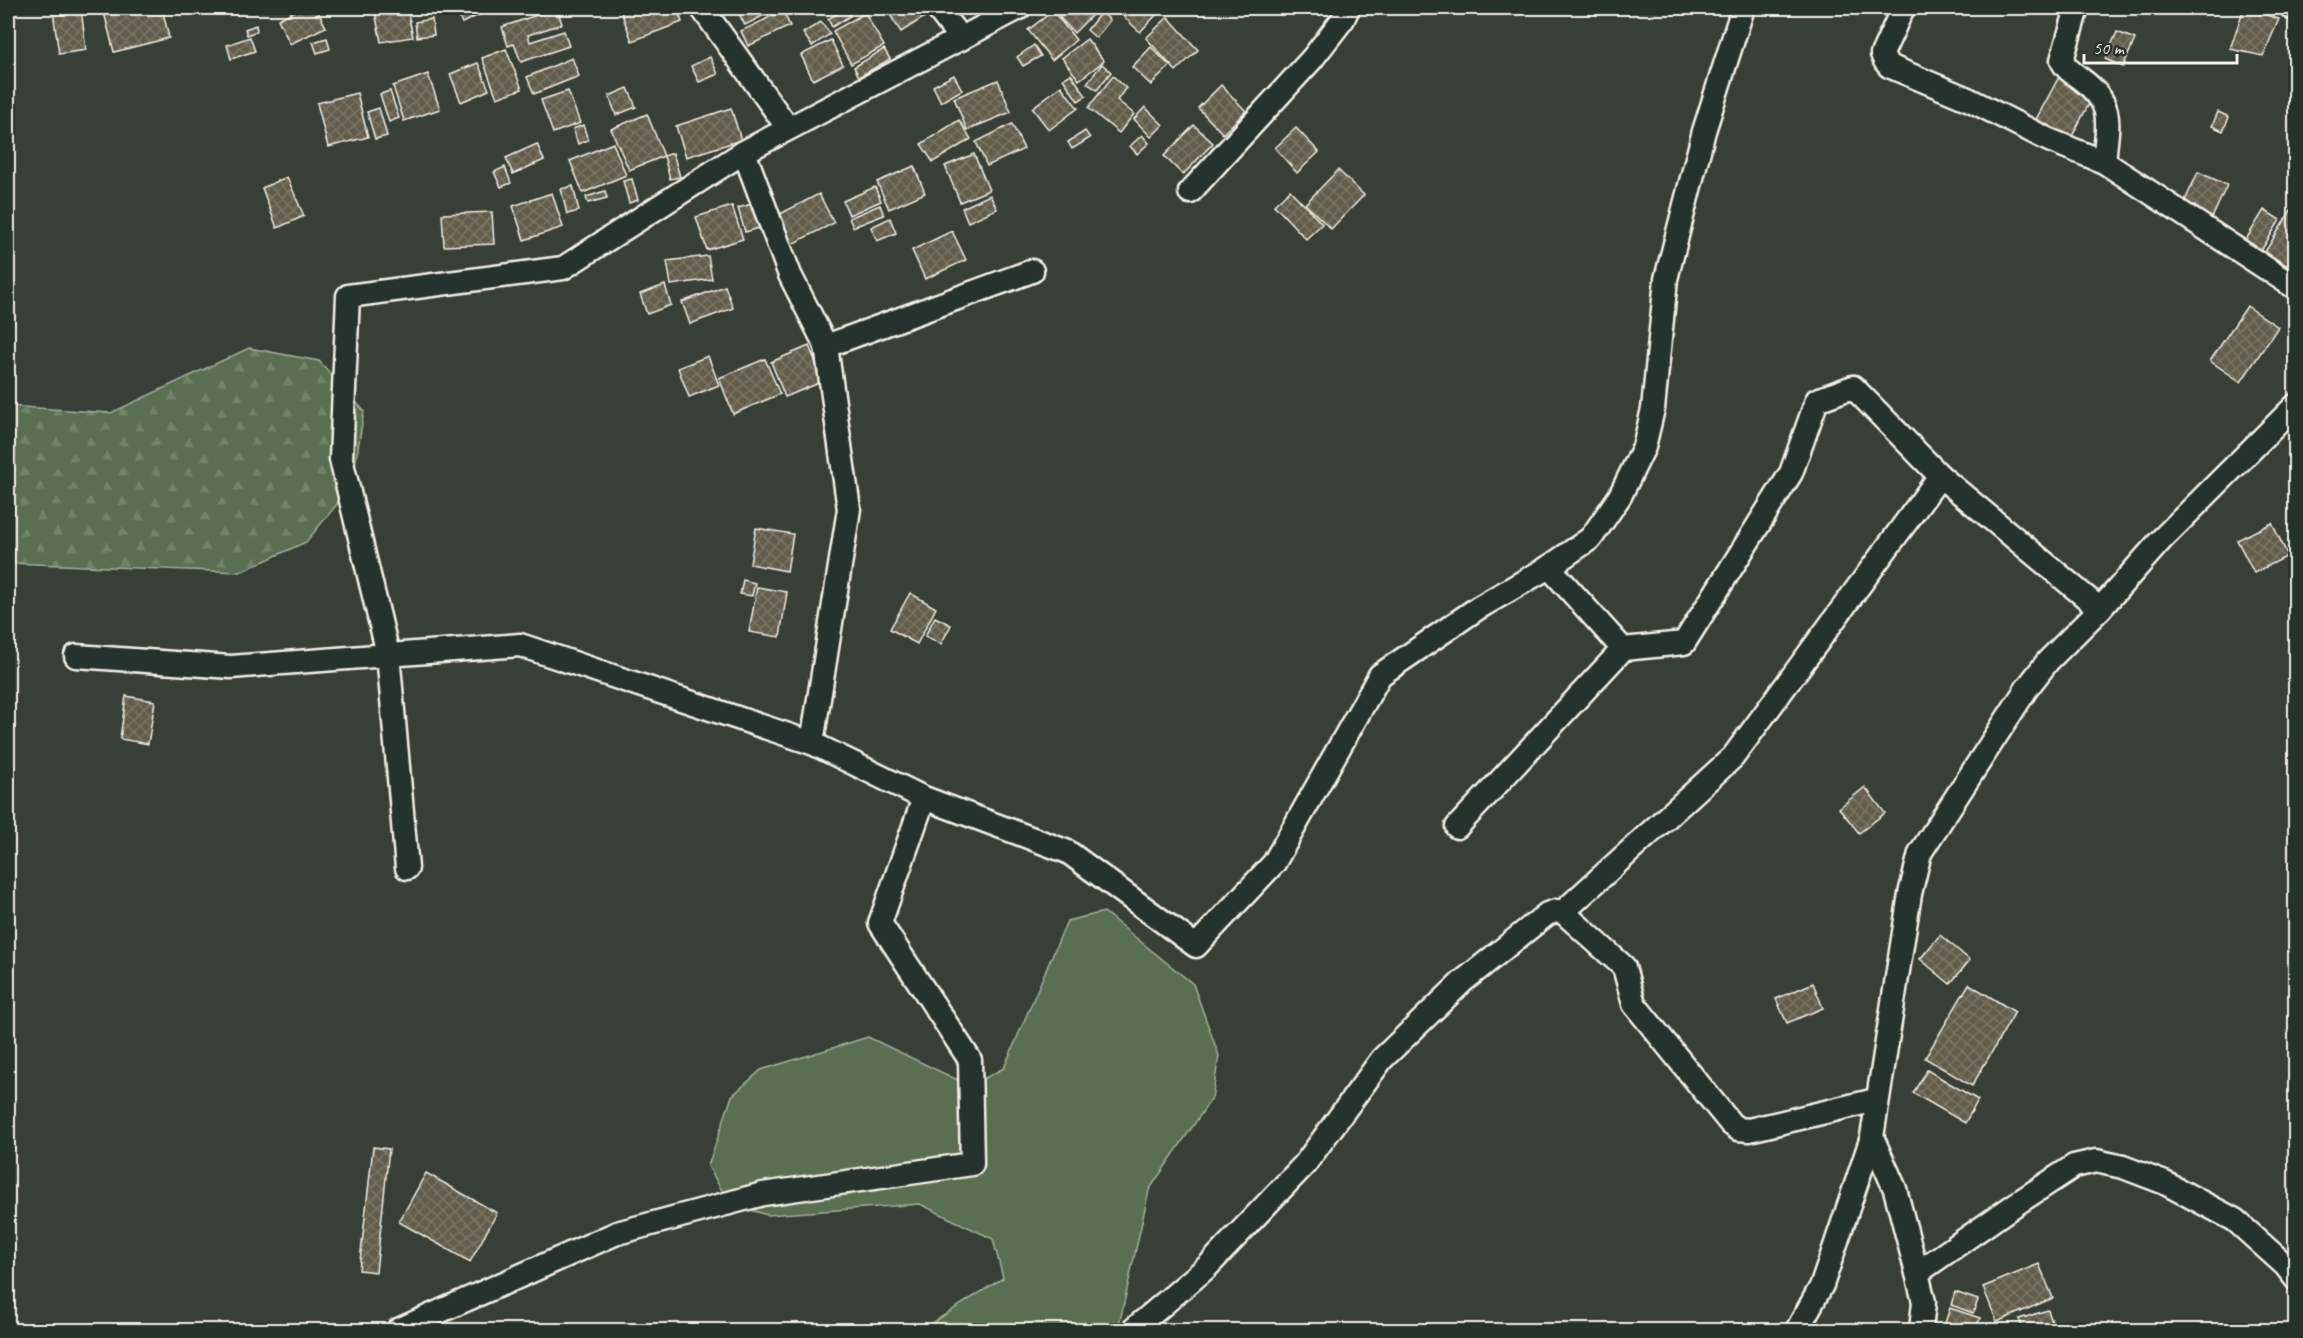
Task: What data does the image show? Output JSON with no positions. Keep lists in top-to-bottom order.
{
  "scale_bar": "50 m"
}
